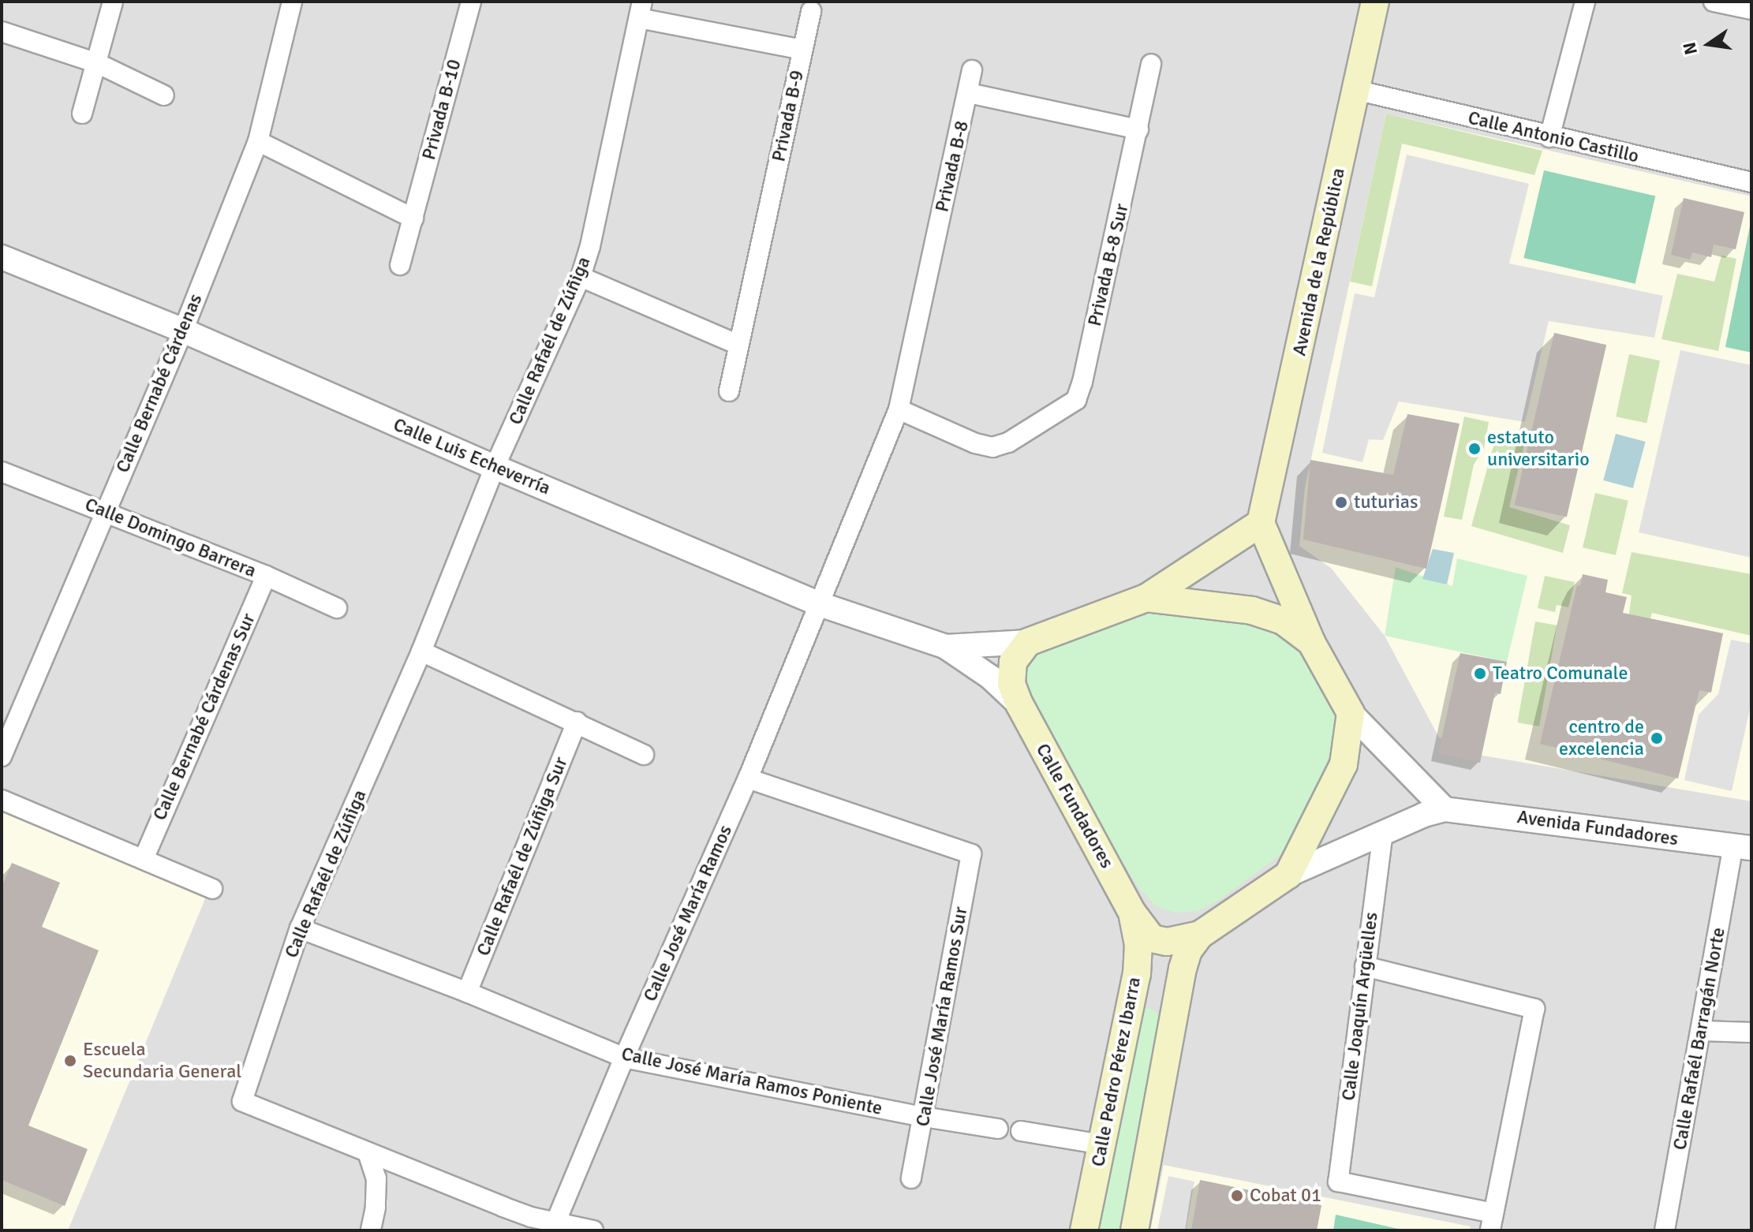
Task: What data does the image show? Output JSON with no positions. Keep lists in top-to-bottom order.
{
  "streets": {
    "main road": ["Avenida de la República", "Calle Fundadores", "Calle Pedro Pérez Ibarra"],
    "street": [
      "Privada B-10",
      "Privada B-9",
      "Calle Antonio Castillo",
      "Privada B-8",
      "Privada B-8 Sur",
      "Calle Rafaél de Zúñiga",
      "Calle Bernabé Cárdenas",
      "Calle Luis Echeverría",
      "Calle Domingo Barrera",
      "Calle Bernabé Cárdenas Sur",
      "Avenida Fundadores",
      "Calle Rafaél de Zúñiga Sur",
      "Calle José María Ramos",
      "Calle Joaquín Argüelles",
      "Calle José María Ramos Sur",
      "Calle Rafaél Barragán Norte",
      "Calle José María Ramos Poniente"
    ]
  },
  "crossings": [
    ["Privada B-9", "Calle Rafaél de Zúñiga"],
    ["Calle Antonio Castillo", "Avenida de la República"],
    ["Privada B-8", "Privada B-8 Sur"],
    ["Privada B-8", "Calle Luis Echeverría"],
    ["Privada B-8", "Calle José María Ramos"],
    ["Calle Rafaél de Zúñiga", "Calle Luis Echeverría"],
    ["Calle Rafaél de Zúñiga", "Calle José María Ramos Poniente"],
    ["Calle Bernabé Cárdenas", "Calle Luis Echeverría"],
    ["Calle Bernabé Cárdenas", "Calle Domingo Barrera"],
    ["Calle Luis Echeverría", "Calle Fundadores"],
    ["Calle Luis Echeverría", "Calle José María Ramos"],
    ["Calle Domingo Barrera", "Calle Bernabé Cárdenas Sur"],
    ["Calle Fundadores", "Avenida Fundadores"],
    ["Calle Fundadores", "Calle Joaquín Argüelles"],
    ["Calle Fundadores", "Calle Pedro Pérez Ibarra"],
    ["Avenida Fundadores", "Calle Rafaél Barragán Norte"],
    ["Calle Rafaél de Zúñiga Sur", "Calle José María Ramos Poniente"],
    ["Calle José María Ramos", "Calle José María Ramos Sur"],
    ["Calle José María Ramos", "Calle José María Ramos Poniente"],
    ["Calle José María Ramos Sur", "Calle José María Ramos Poniente"]
  ],
  "places": [
    "estatuto universitario",
    "tuturias",
    "Teatro Comunale",
    "centro de excelencia",
    "Escuela Secundaria General",
    "Cobat 01"
  ],
  "north": "left"
}
